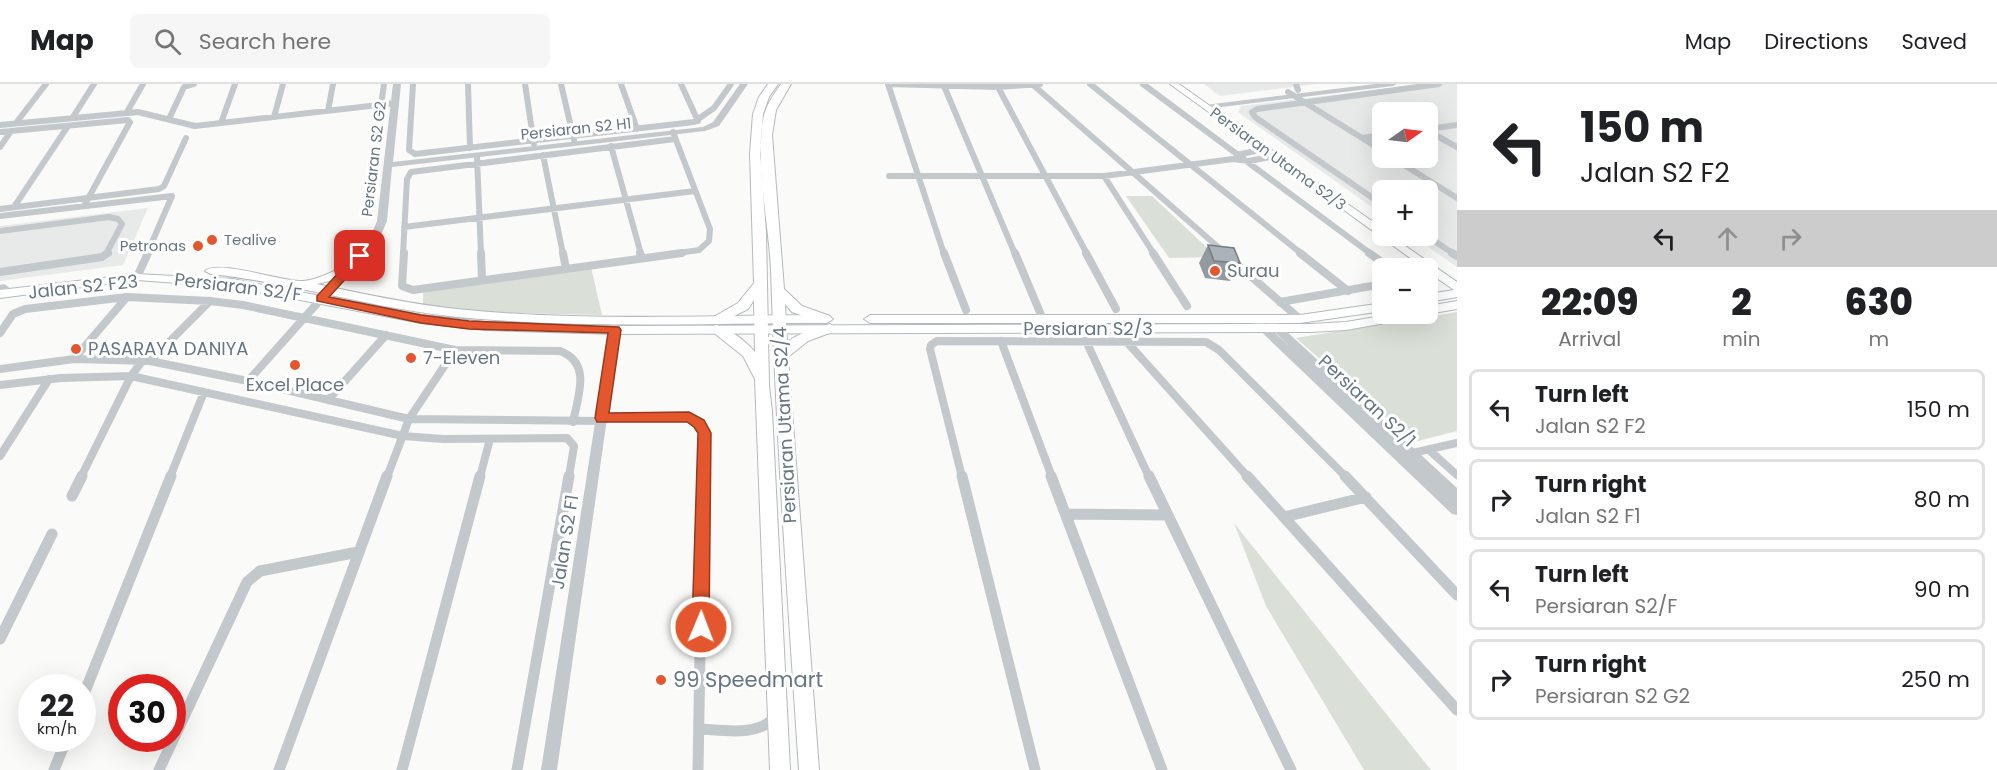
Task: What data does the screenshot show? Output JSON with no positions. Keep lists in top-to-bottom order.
{
  "streets": {
    "main road": [
      "Persiaran Utama S2/3",
      "Persiaran S2/F",
      "Persiaran S2/3",
      "Persiaran Utama S2/4"
    ],
    "street": [
      "Persiaran S2 H1",
      "Persiaran S2 G2",
      "Jalan S2 F23",
      "Persiaran S2/1",
      "Jalan S2 F1"
    ]
  },
  "crossings": [
    ["Persiaran S2 H1", "Persiaran S2 G2"],
    ["Persiaran S2 G2", "Persiaran S2/F"],
    ["Persiaran S2/F", "Persiaran S2/3"],
    ["Persiaran S2/F", "Jalan S2 F1"],
    ["Persiaran S2/3", "Persiaran S2/1"],
    ["Persiaran S2/3", "Persiaran Utama S2/4"]
  ],
  "places": [
    "Tealive",
    "Petronas",
    "Surau",
    "PASARAYA DANIYA",
    "7-Eleven",
    "Excel Place",
    "99 Speedmart"
  ],
  "north": "right",
  "page": {
    "header": "Map",
    "search": "Search here",
    "nav": ["Map", "Directions", "Saved"],
    "turn": ["150 m", "Jalan S2 F2"],
    "map_buttons": ["+", "−"],
    "eta": [
      "22:09",
      "Arrival",
      "2",
      "min",
      "630",
      "m"
    ],
    "list": [
      {
        "name": "Turn left",
        "note": "Jalan S2 F2",
        "value": "150 m"
      },
      {
        "name": "Turn right",
        "note": "Jalan S2 F1",
        "value": "80 m"
      },
      {
        "name": "Turn left",
        "note": "Persiaran S2/F",
        "value": "90 m"
      },
      {
        "name": "Turn right",
        "note": "Persiaran S2 G2",
        "value": "250 m"
      }
    ],
    "speed": "22 km/h",
    "limit": "30"
  }
}
